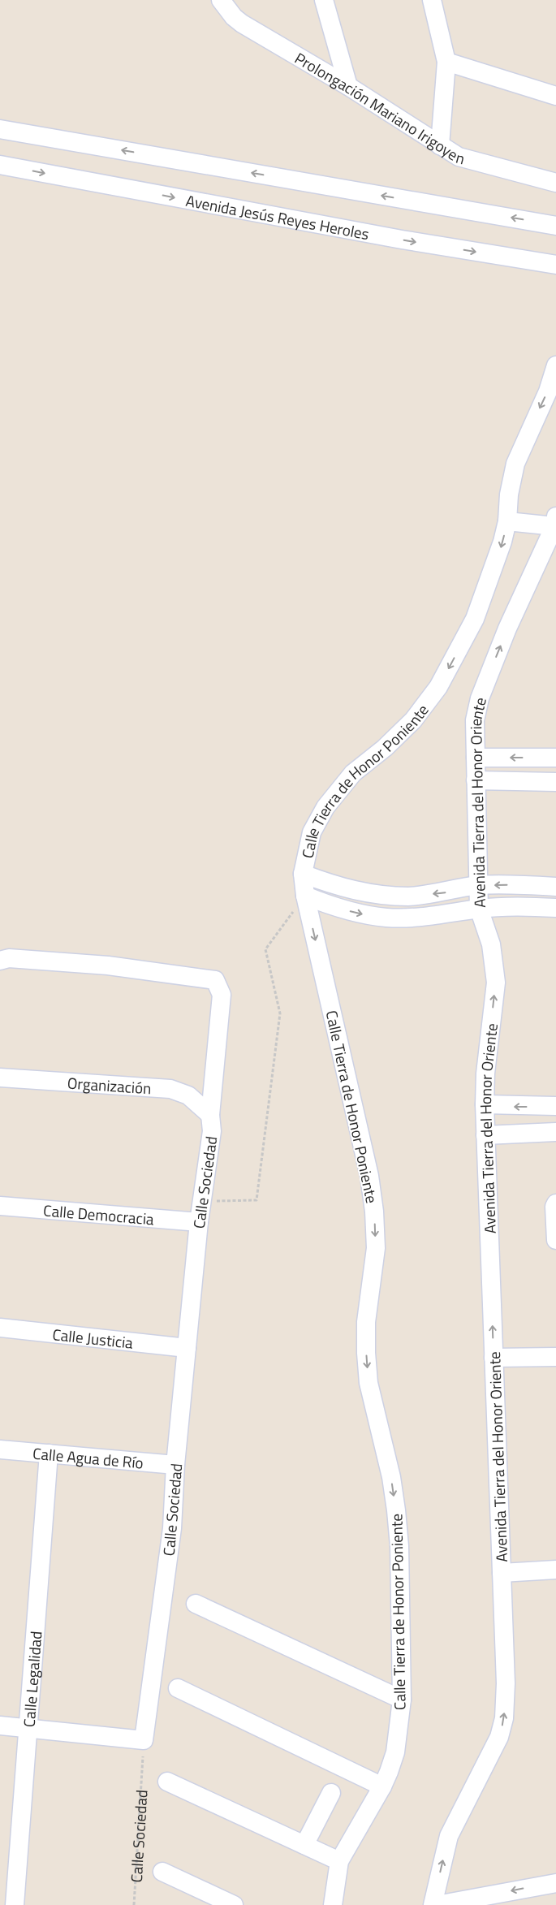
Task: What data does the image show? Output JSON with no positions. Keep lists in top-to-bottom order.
{
  "streets": {
    "street": [
      "Prolongación Mariano Irigoyen",
      "Avenida Jesús Reyes Heroles",
      "Calle Tierra de Honor Poniente",
      "Avenida Tierra del Honor Oriente",
      "Organización",
      "Calle Sociedad",
      "Calle Democracia",
      "Calle Justicia",
      "Calle Agua de Río",
      "Calle Legalidad"
    ]
  },
  "crossings": [
    ["Organización", "Calle Sociedad"],
    ["Calle Sociedad", "Calle Democracia"],
    ["Calle Sociedad", "Calle Justicia"],
    ["Calle Sociedad", "Calle Agua de Río"],
    ["Calle Agua de Río", "Calle Legalidad"]
  ],
  "one_way": ["Calle Tierra de Honor Poniente", "Avenida Tierra del Honor Oriente"]
}
